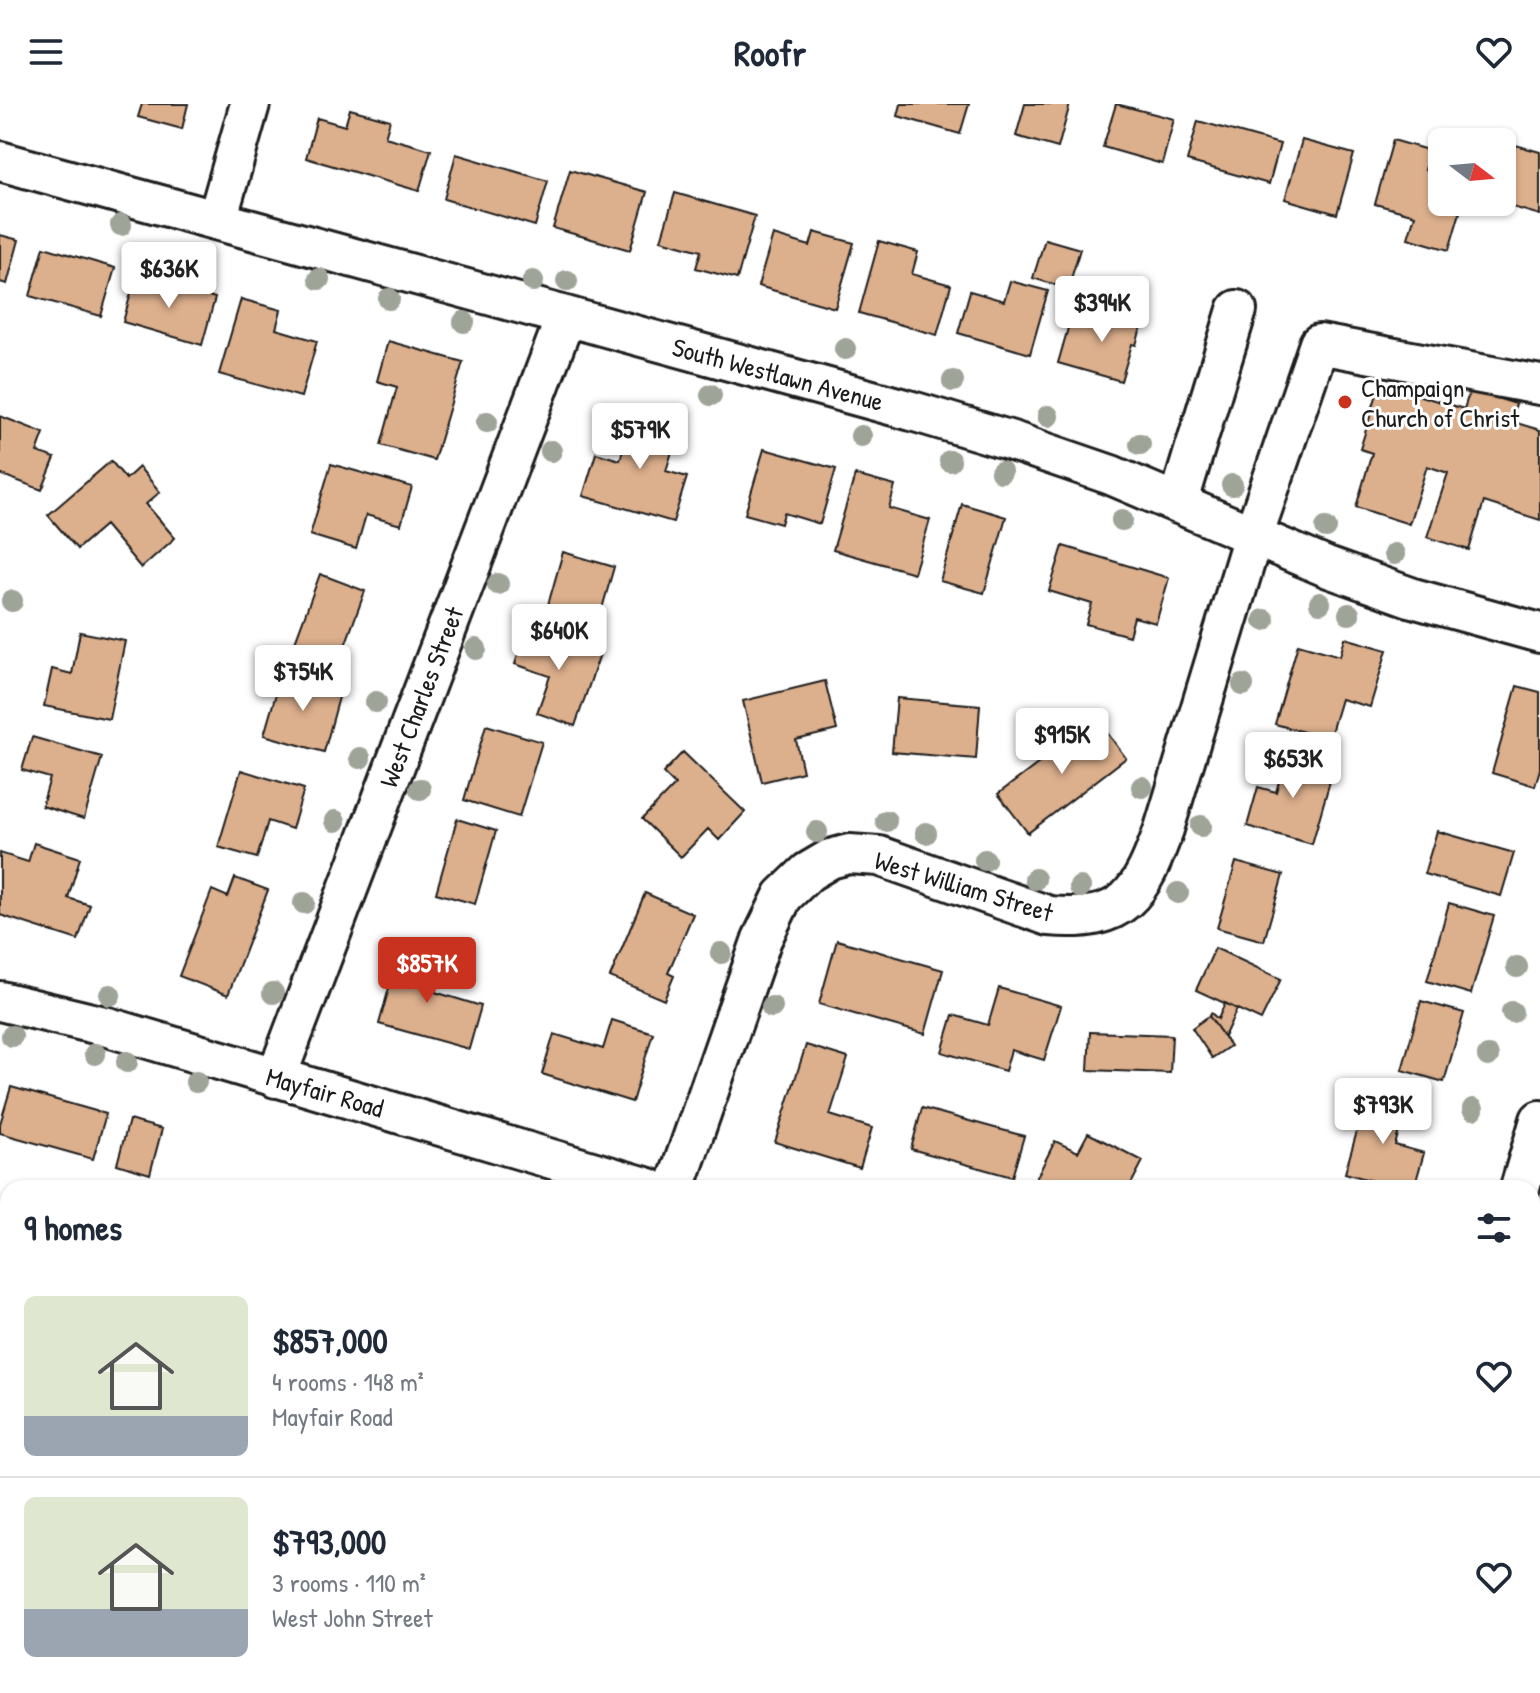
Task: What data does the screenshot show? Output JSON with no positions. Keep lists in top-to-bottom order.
{
  "streets": {
    "street": [
      "South Westlawn Avenue",
      "West Charles Street",
      "West William Street",
      "Mayfair Road"
    ]
  },
  "crossings": [
    ["South Westlawn Avenue", "West Charles Street"],
    ["South Westlawn Avenue", "West William Street"],
    ["West Charles Street", "Mayfair Road"]
  ],
  "places": ["Champaign Church of Christ"],
  "north": "right",
  "page": {
    "header": "Roofr",
    "price": [
      "$636K",
      "$394K",
      "$579K",
      "$640K",
      "$754K",
      "$915K",
      "$653K",
      "$857K",
      "$793K"
    ],
    "heading": "9 homes",
    "list": [
      {
        "name": "$857,000",
        "note": "4 rooms · 148 m² · Mayfair Road"
      },
      {
        "name": "$793,000",
        "note": "3 rooms · 110 m² · West John Street"
      }
    ]
  }
}
